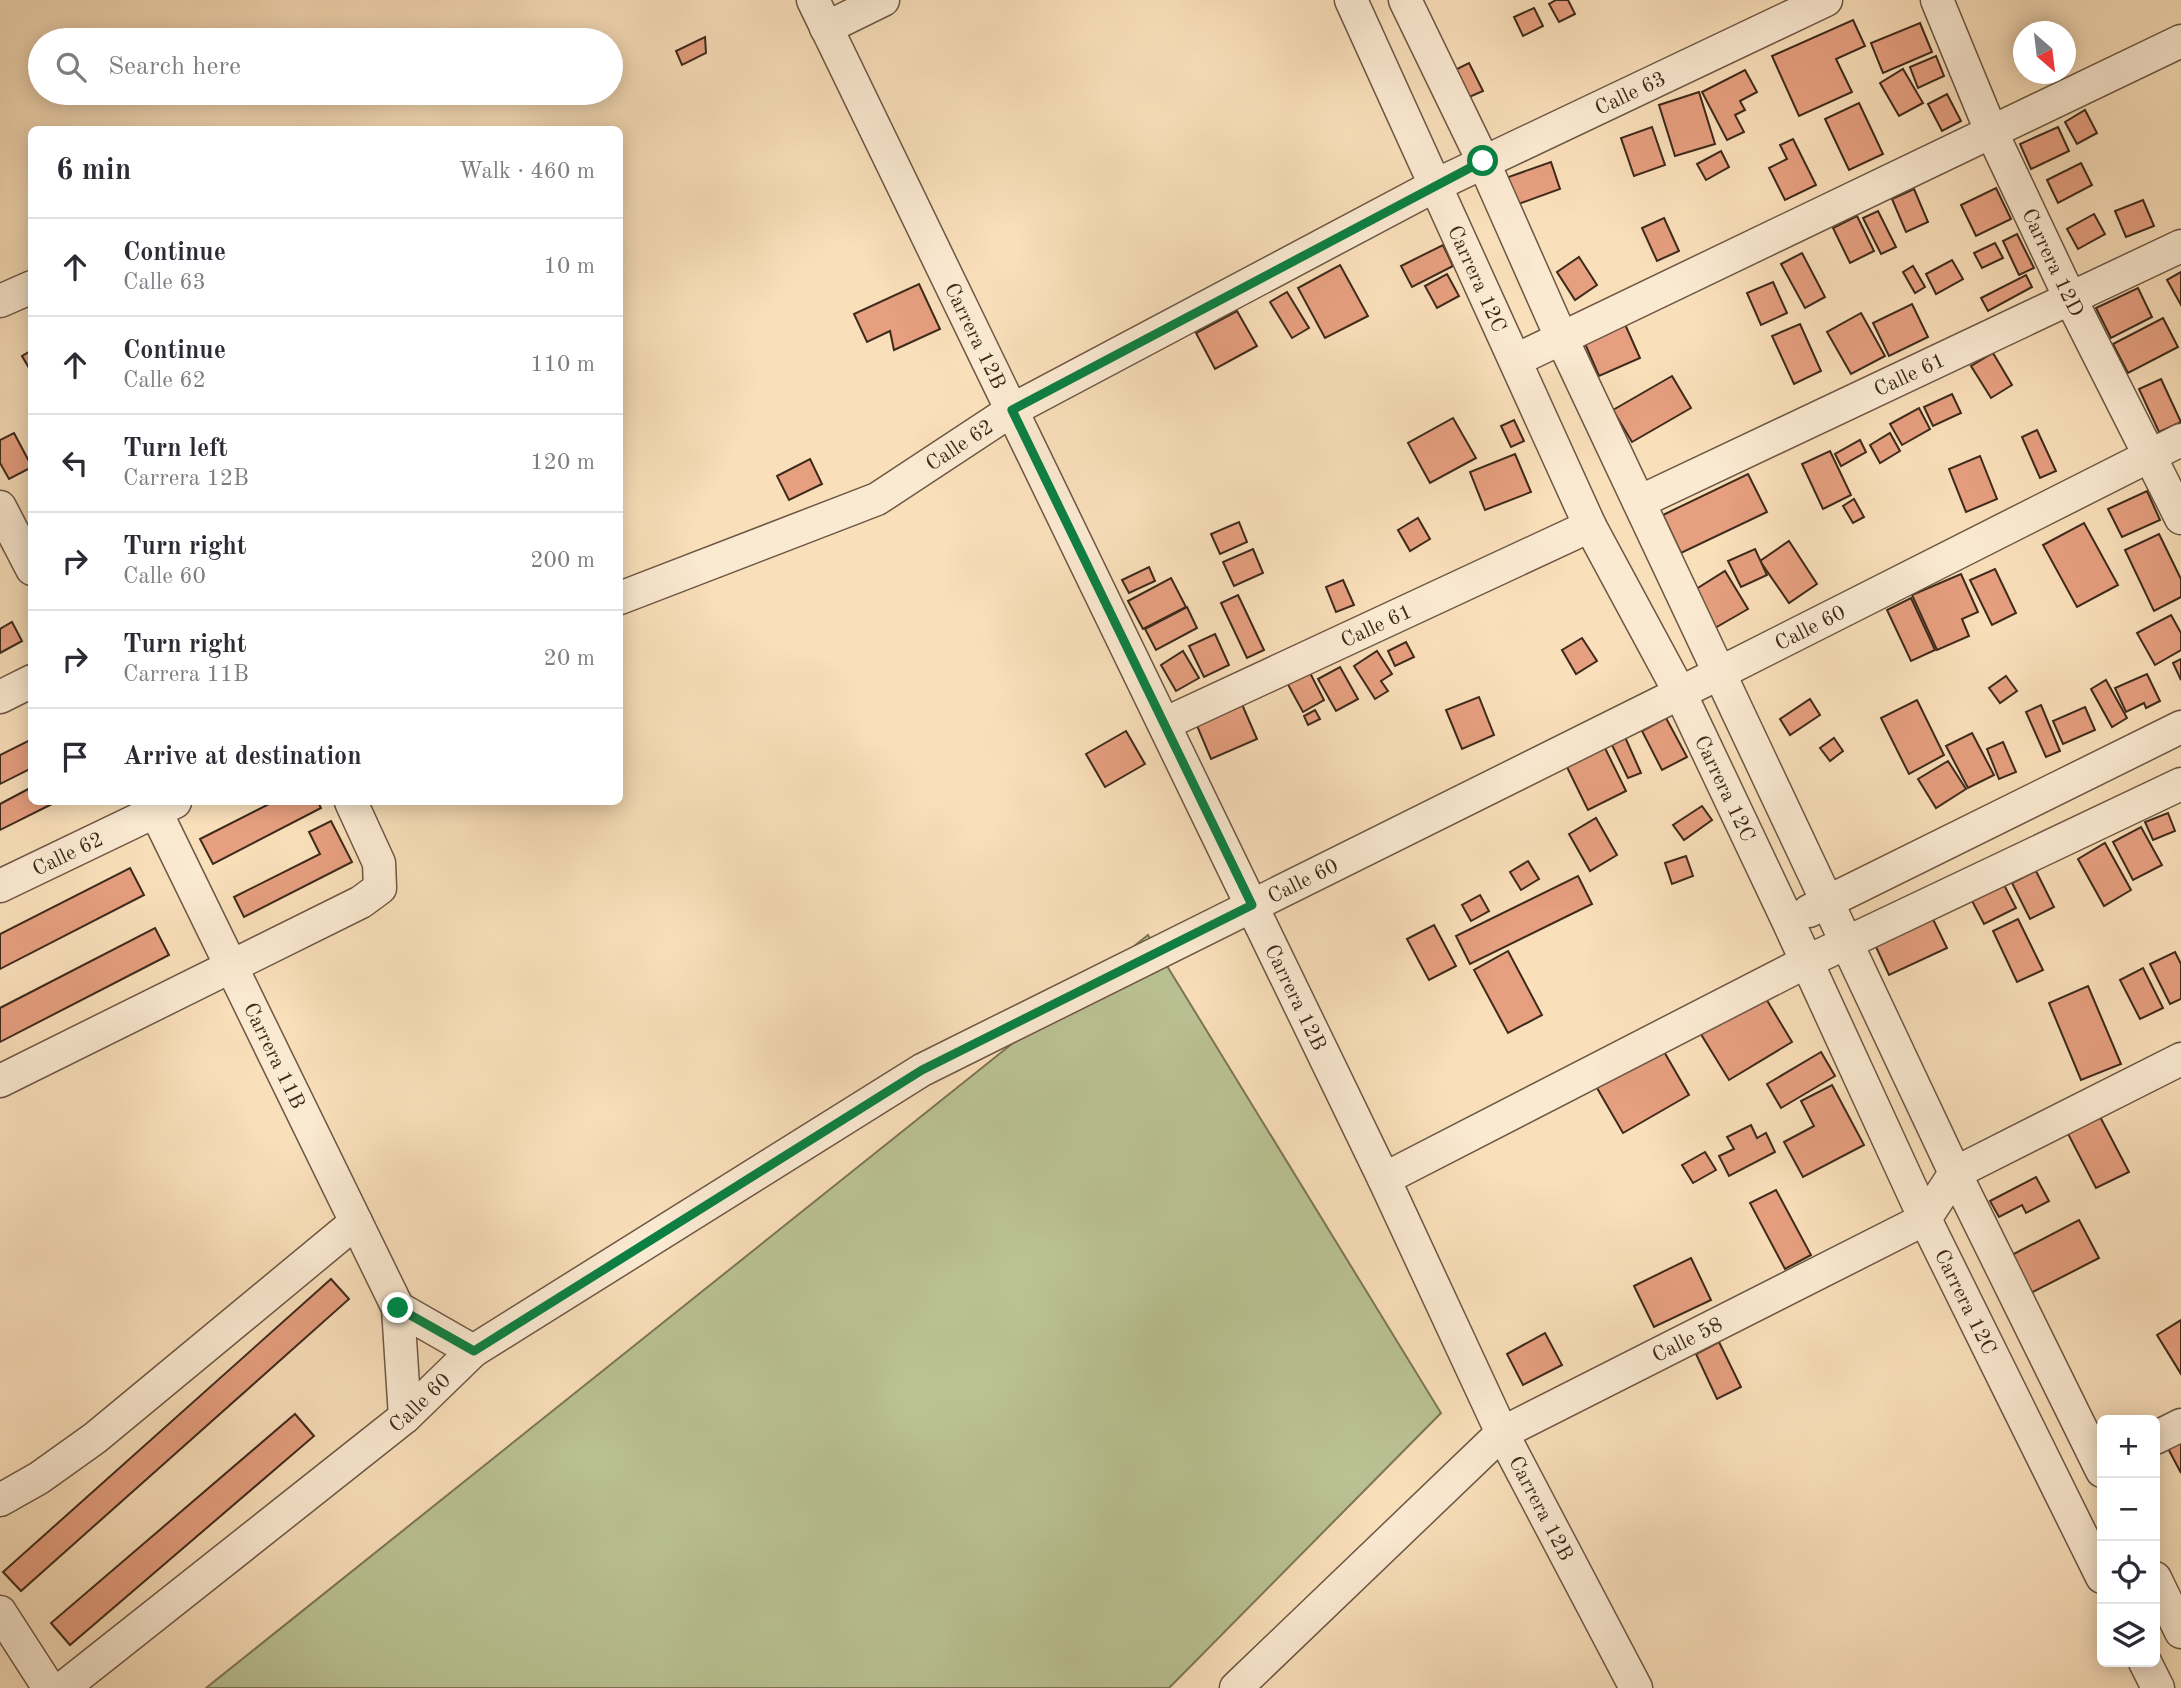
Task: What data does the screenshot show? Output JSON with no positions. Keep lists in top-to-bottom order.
{
  "streets": {
    "street": [
      "Calle 63",
      "Carrera 12D",
      "Carrera 12C",
      "Carrera 12B",
      "Calle 61",
      "Calle 62",
      "Calle 60",
      "Carrera 11B",
      "Calle 58"
    ]
  },
  "crossings": [
    ["Calle 63", "Carrera 12C"],
    ["Calle 63", "Calle 62"],
    ["Carrera 12D", "Calle 61"],
    ["Carrera 12D", "Calle 60"],
    ["Carrera 12C", "Calle 61"],
    ["Carrera 12C", "Calle 62"],
    ["Carrera 12C", "Calle 60"],
    ["Carrera 12C", "Calle 58"],
    ["Carrera 12B", "Calle 61"],
    ["Carrera 12B", "Calle 62"],
    ["Carrera 12B", "Calle 60"],
    ["Carrera 12B", "Calle 58"],
    ["Calle 60", "Carrera 11B"]
  ],
  "north": "bottom right",
  "page": {
    "search": "Search here",
    "heading": ["6 min", "Walk · 460 m"],
    "list": [
      ["Continue", "Calle 63", "10 m"],
      ["Continue", "Calle 62", "110 m"],
      ["Turn left", "Carrera 12B", "120 m"],
      ["Turn right", "Calle 60", "200 m"],
      ["Turn right", "Carrera 11B", "20 m"],
      "Arrive at destination"
    ],
    "map_buttons": ["+", "−"]
  }
}
